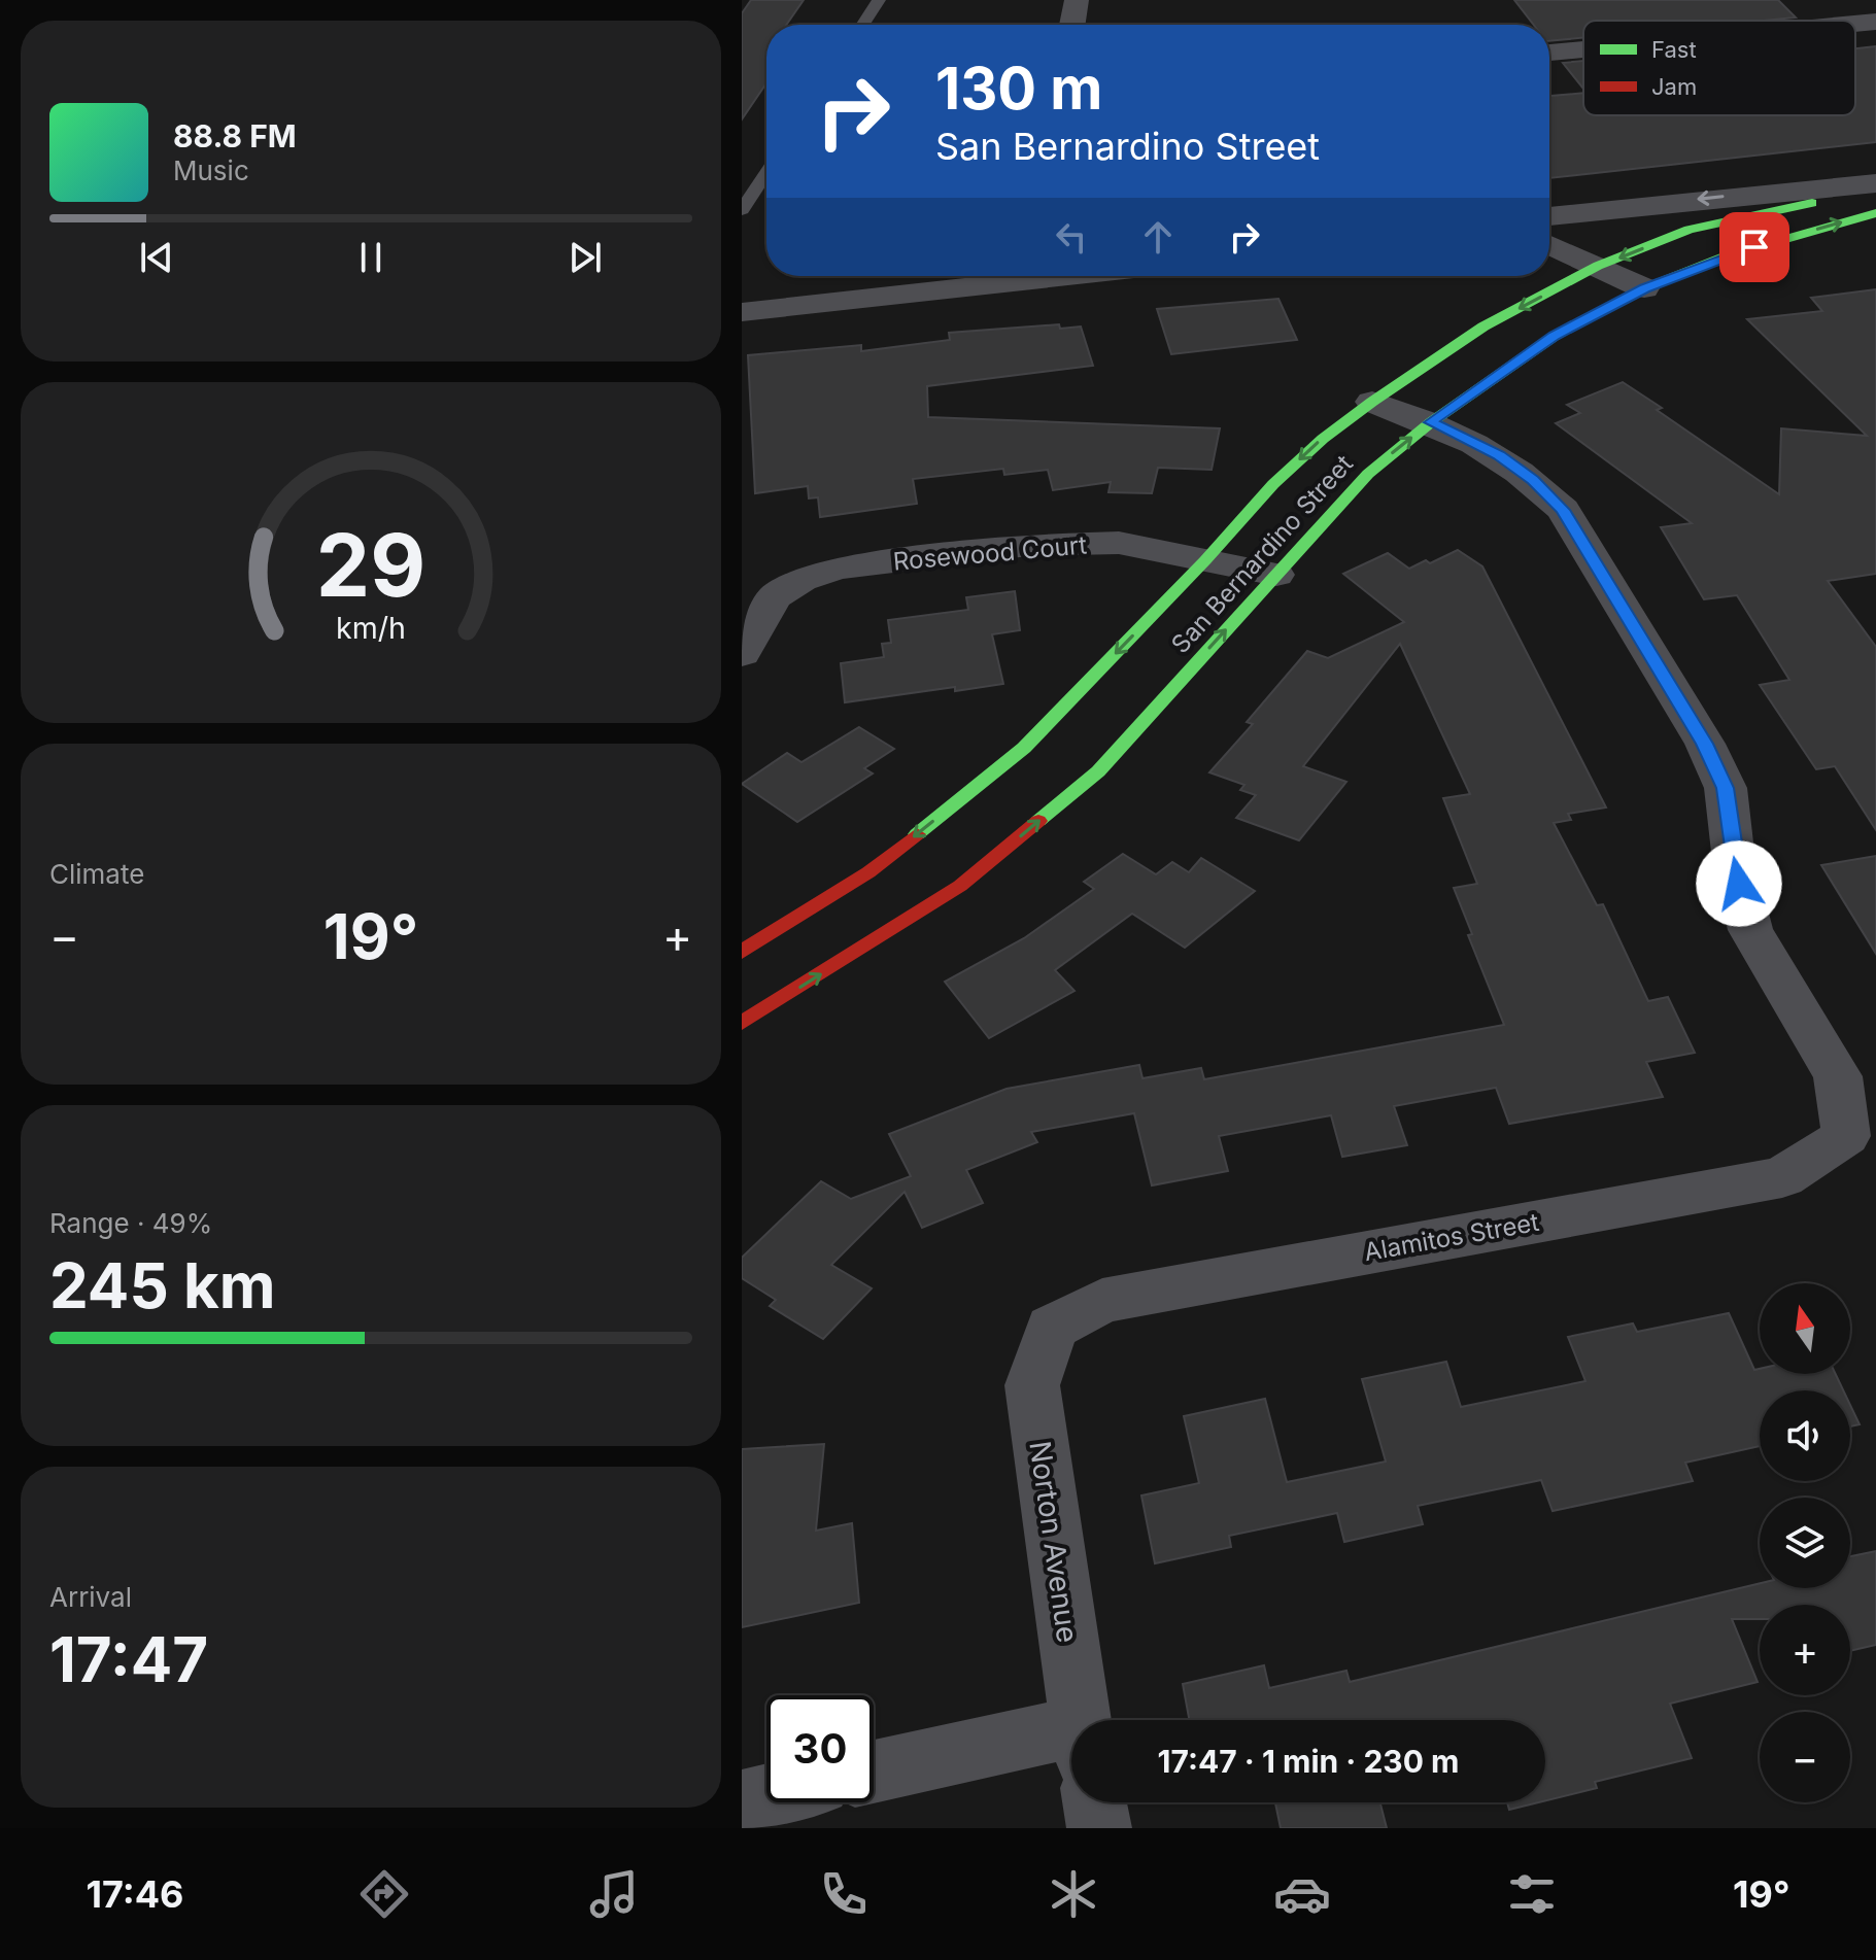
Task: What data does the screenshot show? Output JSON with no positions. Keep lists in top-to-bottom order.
{
  "streets": {
    "main road": ["San Bernardino Street"],
    "street": ["Rosewood Court", "Alamitos Street", "Norton Avenue"]
  },
  "crossings": [
    ["Rosewood Court", "San Bernardino Street"],
    ["San Bernardino Street", "Alamitos Street"],
    ["Alamitos Street", "Norton Avenue"]
  ],
  "legend": ["Fast", "Jam"],
  "north": "top",
  "page": {
    "turn": ["130 m", "San Bernardino Street"],
    "song": ["88.8 FM", "Music"],
    "tile": [
      "Climate",
      ["Range · 49%", "245 km"],
      ["Arrival", "17:47"]
    ],
    "heat": ["−", "19°", "+"],
    "map_buttons": ["+", "−"],
    "limit": "30",
    "trip": "17:47 · 1 min · 230 m",
    "tabs": ["17:46", "19°"],
    "gauge": ["29", "km/h"]
  }
}
